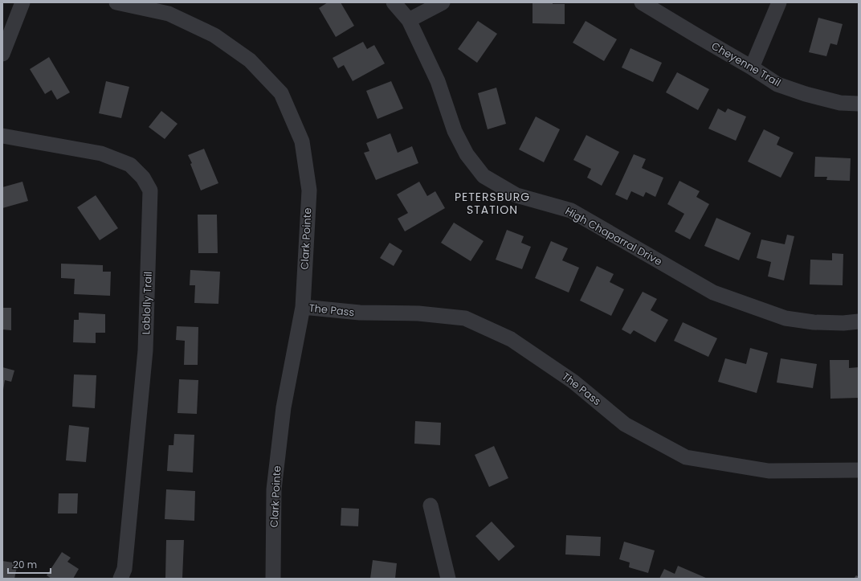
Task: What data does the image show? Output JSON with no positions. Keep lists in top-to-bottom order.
{
  "streets": {
    "street": [
      "Cheyenne Trail",
      "High Chaparral Drive",
      "Clark Pointe",
      "Loblolly Trail",
      "The Pass"
    ]
  },
  "crossings": [
    ["Clark Pointe", "The Pass"]
  ],
  "districts": ["PETERSBURG STATION"],
  "scale_bar": "20 m"
}
